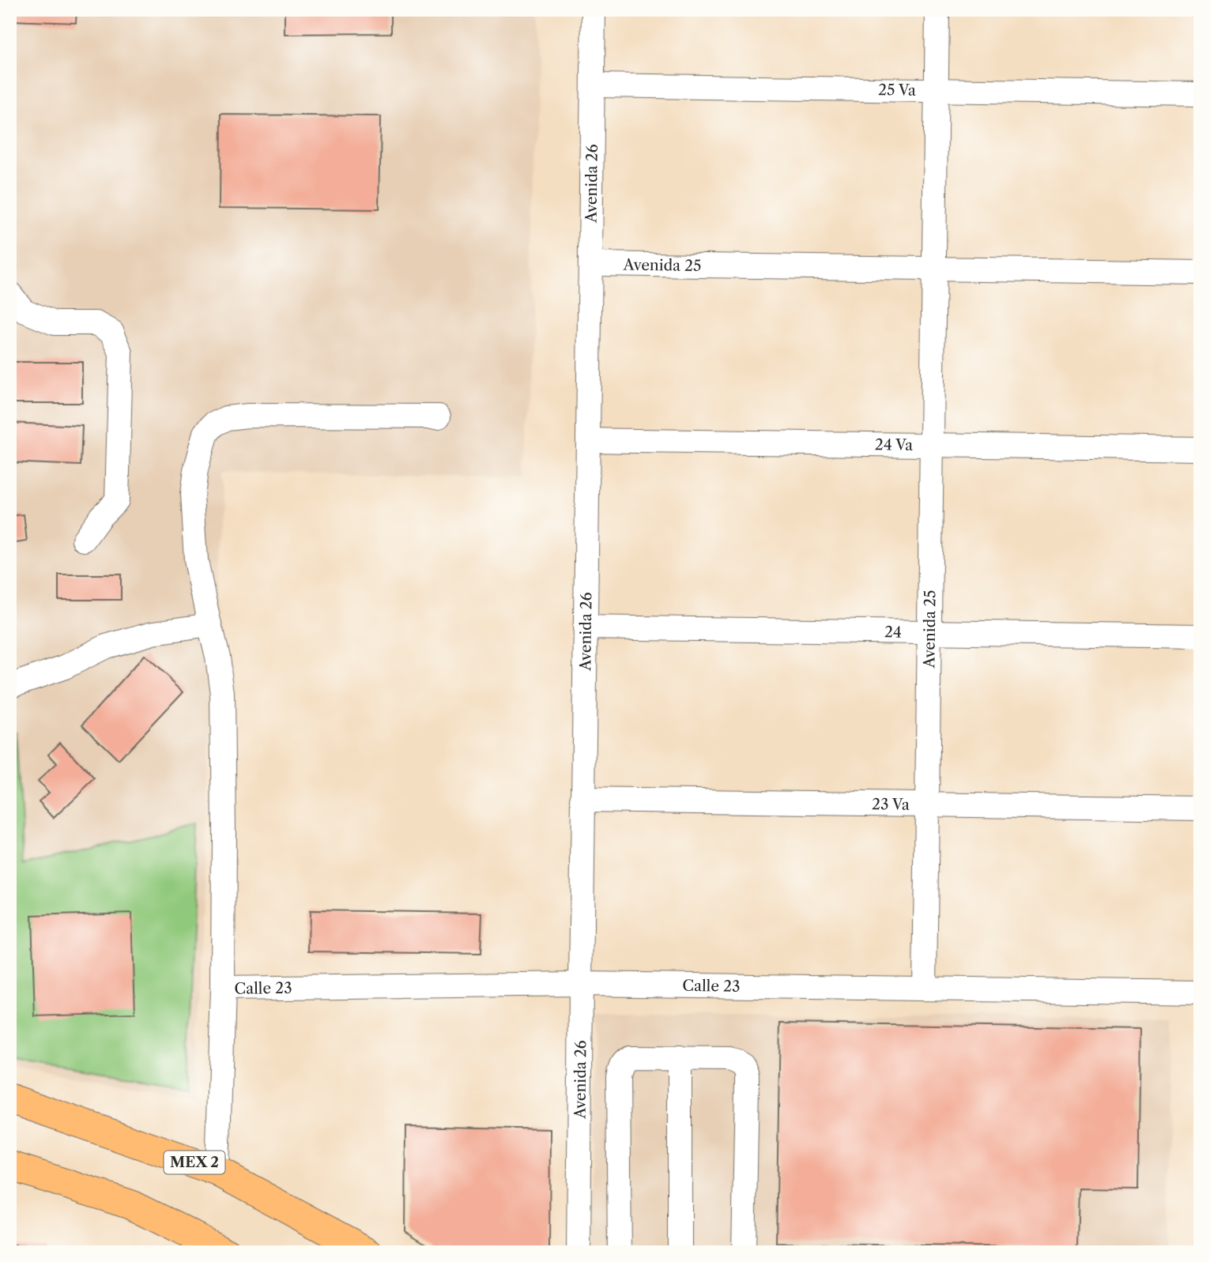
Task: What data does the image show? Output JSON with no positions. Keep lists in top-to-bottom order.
{
  "streets": {
    "main road": ["MEX 2"],
    "street": [
      "25 Va",
      "Avenida 26",
      "Avenida 25",
      "24 Va",
      "24",
      "23 Va",
      "Calle 23"
    ]
  },
  "crossings": [
    ["25 Va", "Avenida 26"],
    ["25 Va", "Avenida 25"],
    ["Avenida 26", "Avenida 25"],
    ["Avenida 26", "24 Va"],
    ["Avenida 26", "24"],
    ["Avenida 26", "23 Va"],
    ["Avenida 26", "Calle 23"],
    ["Avenida 25", "24 Va"],
    ["Avenida 25", "24"],
    ["Avenida 25", "23 Va"],
    ["Avenida 25", "Calle 23"]
  ]
}
